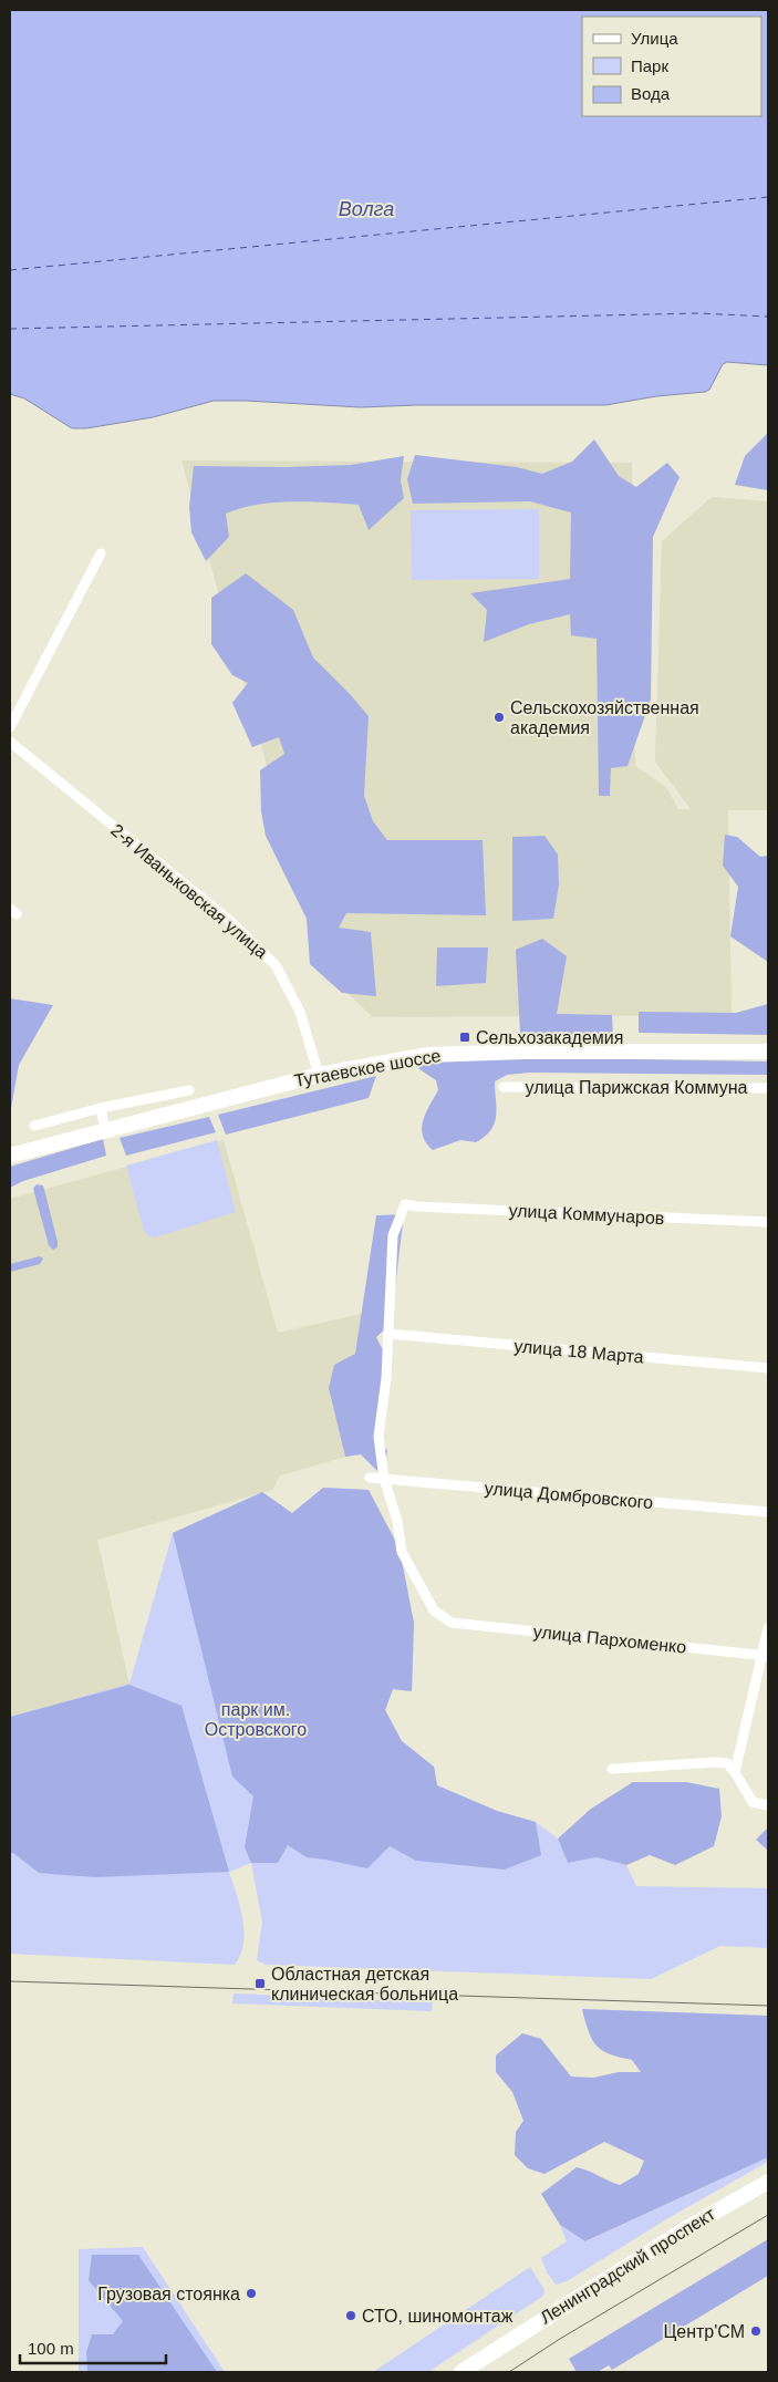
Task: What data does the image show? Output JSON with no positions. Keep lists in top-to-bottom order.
{
  "streets": {
    "main road": ["Тутаевское шоссе", "Ленинградский проспект"],
    "street": [
      "2-я Иваньковская улица",
      "улица Парижская Коммуна",
      "улица Коммунаров",
      "улица 18 Марта",
      "улица Домбровского",
      "улица Пархоменко"
    ]
  },
  "crossings": [
    ["2-я Иваньковская улица", "Тутаевское шоссе"],
    ["улица Коммунаров", "улица 18 Марта"],
    ["улица Домбровского", "улица Пархоменко"]
  ],
  "water": ["Волга"],
  "parks": ["парк им. Островского"],
  "places": {
    "other": [
      "Сельскохозяйственная академия",
      "Грузовая стоянка",
      "СТО, шиномонтаж",
      "Центр'СМ"
    ],
    "transit": ["Сельхозакадемия", "Областная детская клиническая больница"]
  },
  "legend": ["Улица", "Парк", "Вода"],
  "scale_bar": "100 m"
}
